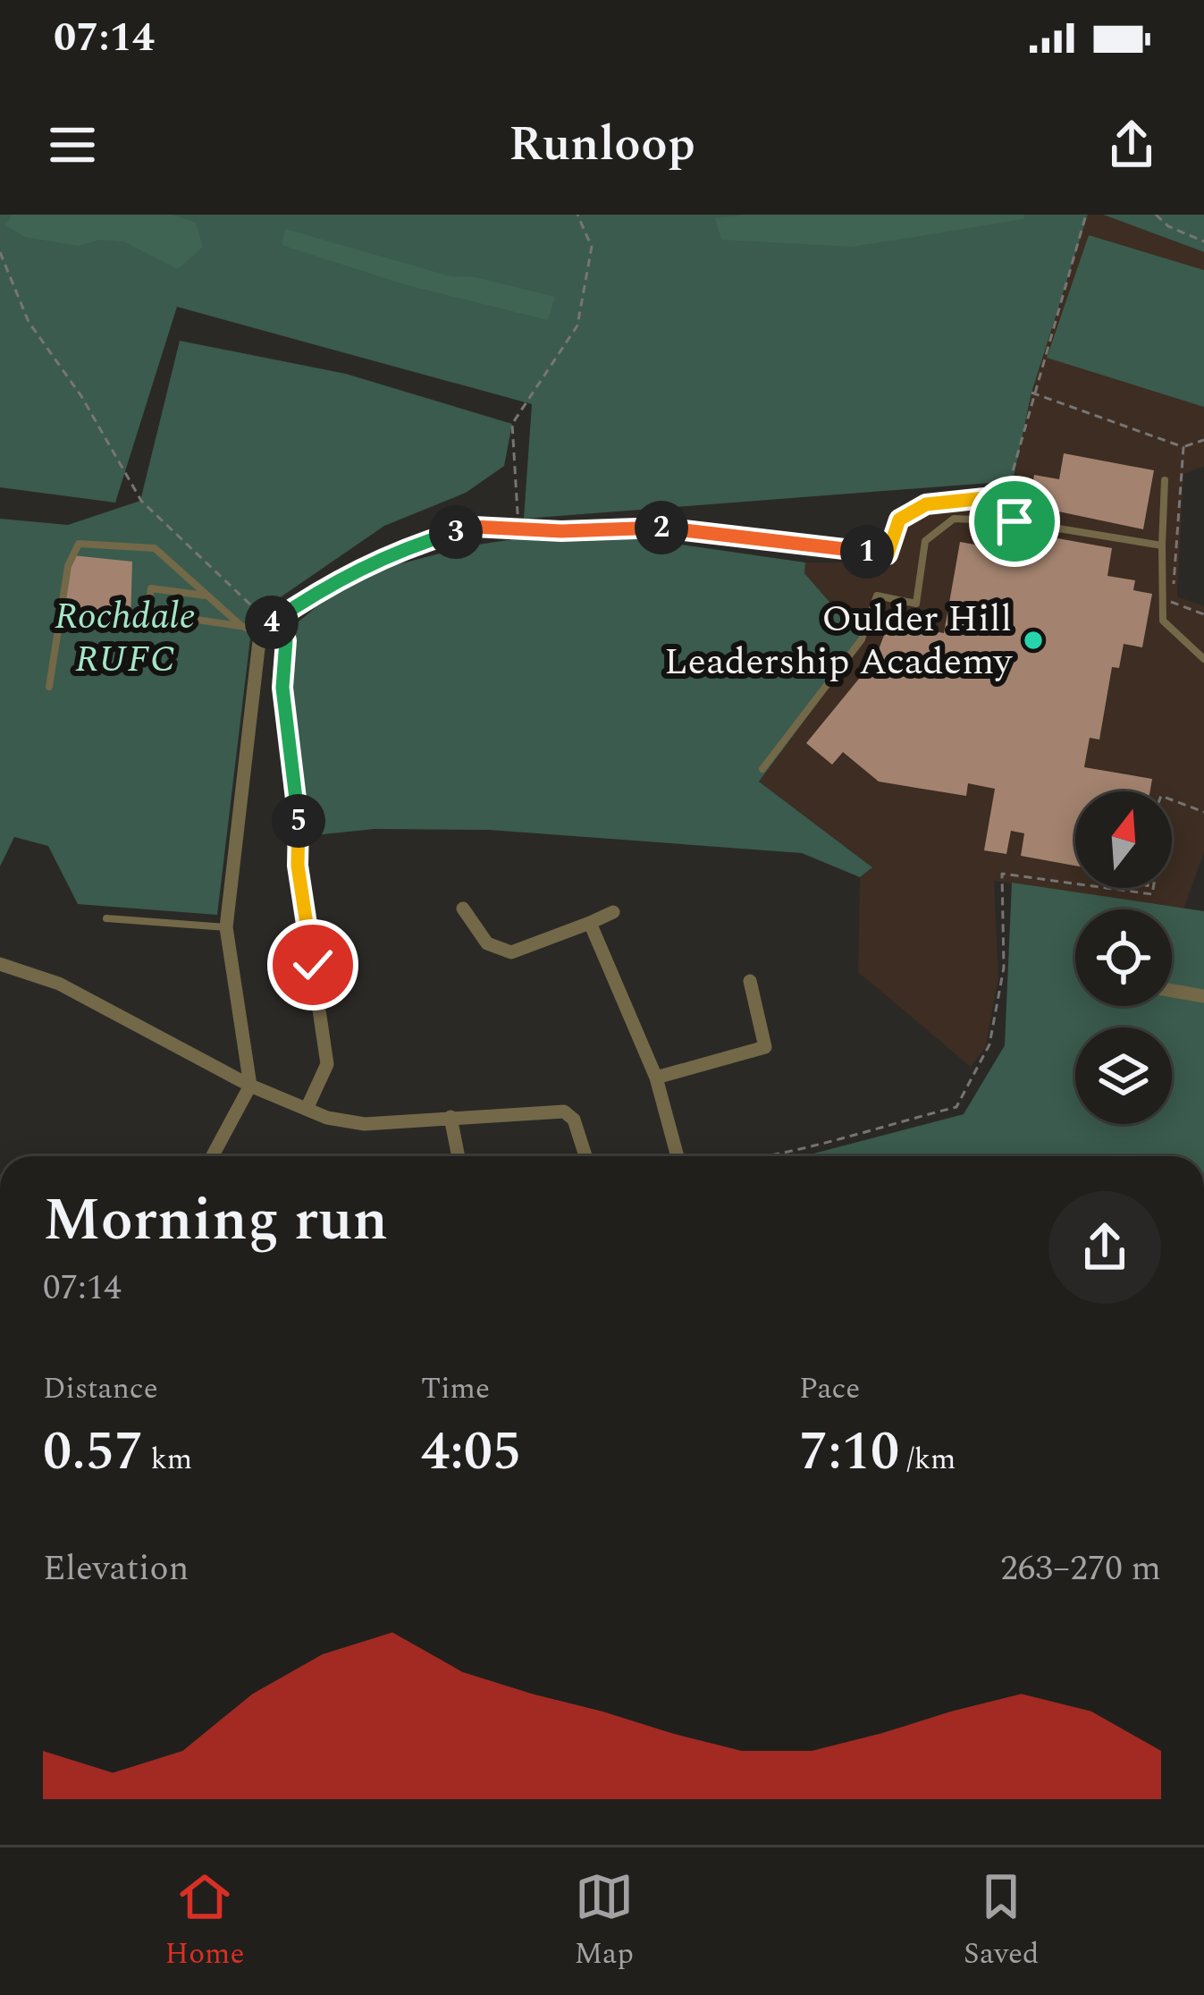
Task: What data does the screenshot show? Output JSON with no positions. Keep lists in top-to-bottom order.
{
  "parks": ["Rochdale RUFC"],
  "places": ["Oulder Hill Leadership Academy"],
  "north": "top",
  "page": {
    "status": "07:14",
    "header": "Runloop",
    "pins": [
      "2",
      "3",
      "1",
      "4",
      "5"
    ],
    "heading": ["Morning run", "07:14"],
    "stats": [
      ["Distance", "0.57 km"],
      ["Time", "4:05"],
      ["Pace", "7:10 /km"]
    ],
    "chart": ["Elevation", "263–270 m"],
    "tabs": ["Home", "Map", "Saved"]
  }
}
